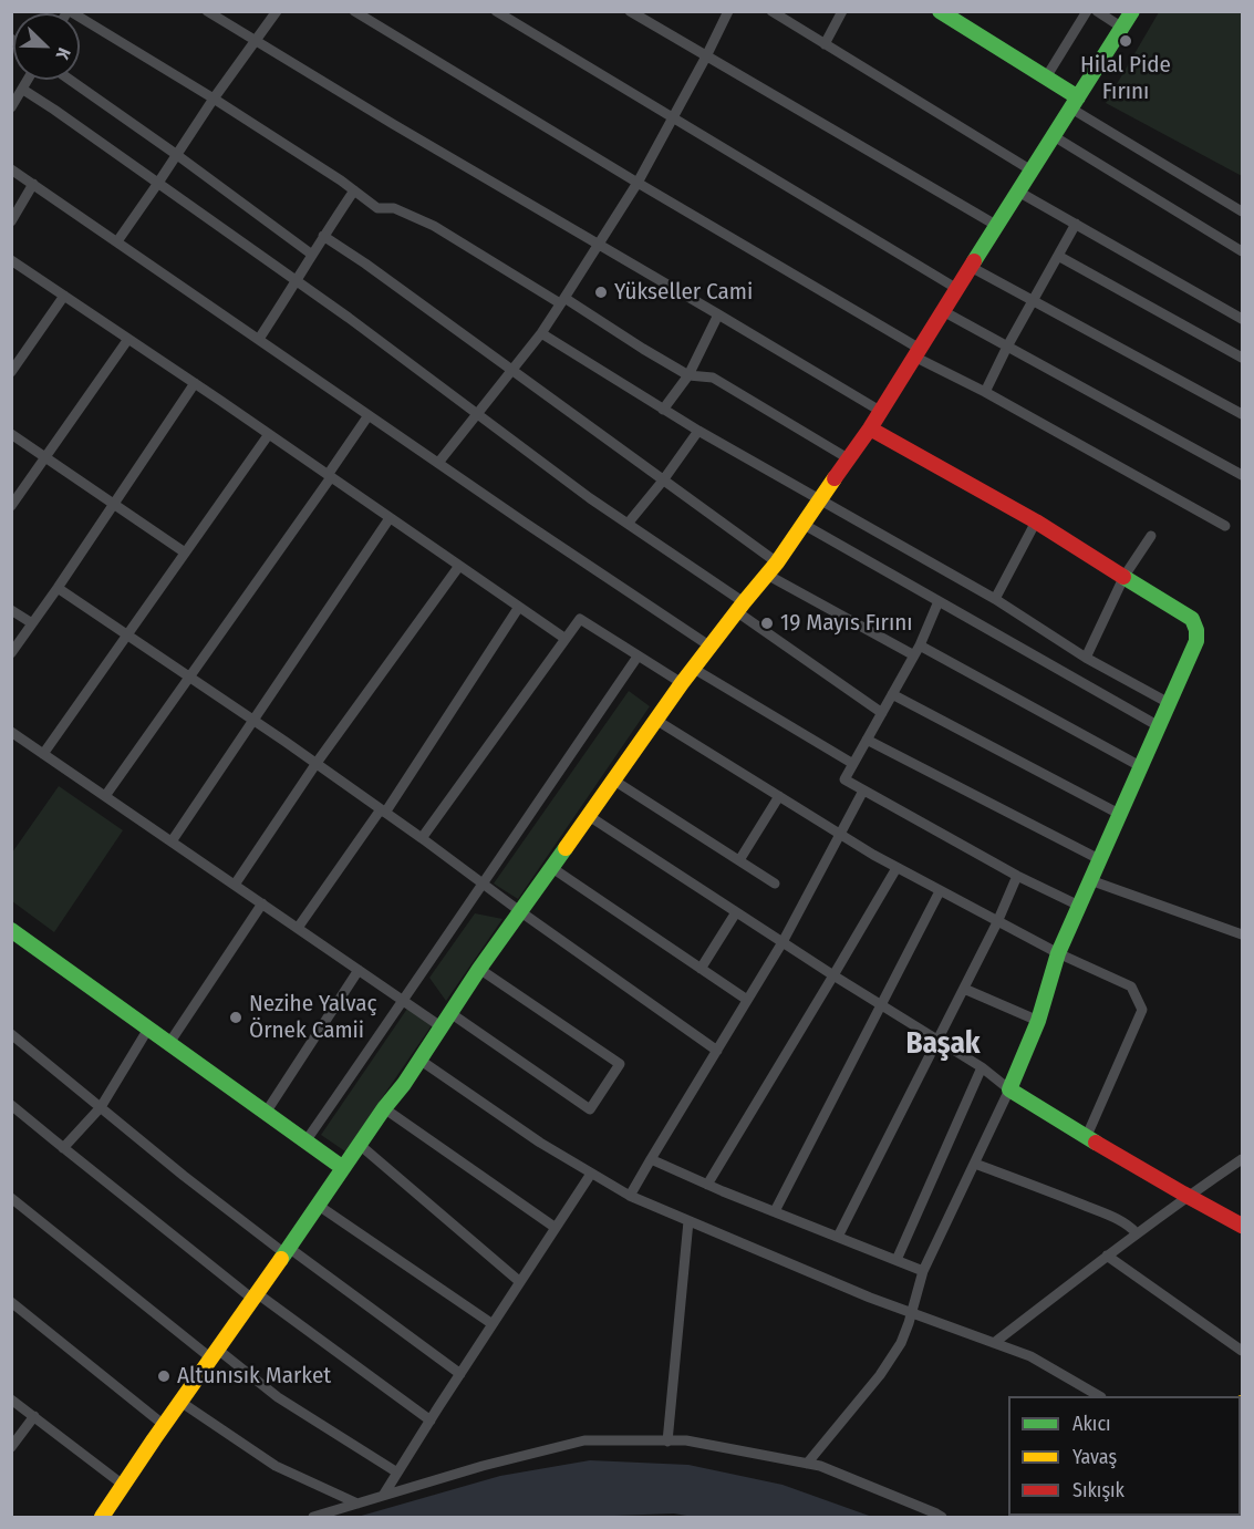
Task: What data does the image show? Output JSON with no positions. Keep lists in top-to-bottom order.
{
  "districts": ["Başak"],
  "places": [
    "Hilal Pide Fırını",
    "Yükseller Cami",
    "19 Mayıs Fırını",
    "Nezihe Yalvaç Örnek Camii",
    "Altunısık Market"
  ],
  "legend": ["Akıcı", "Yavaş", "Sıkışık"],
  "north": "bottom right"
}
